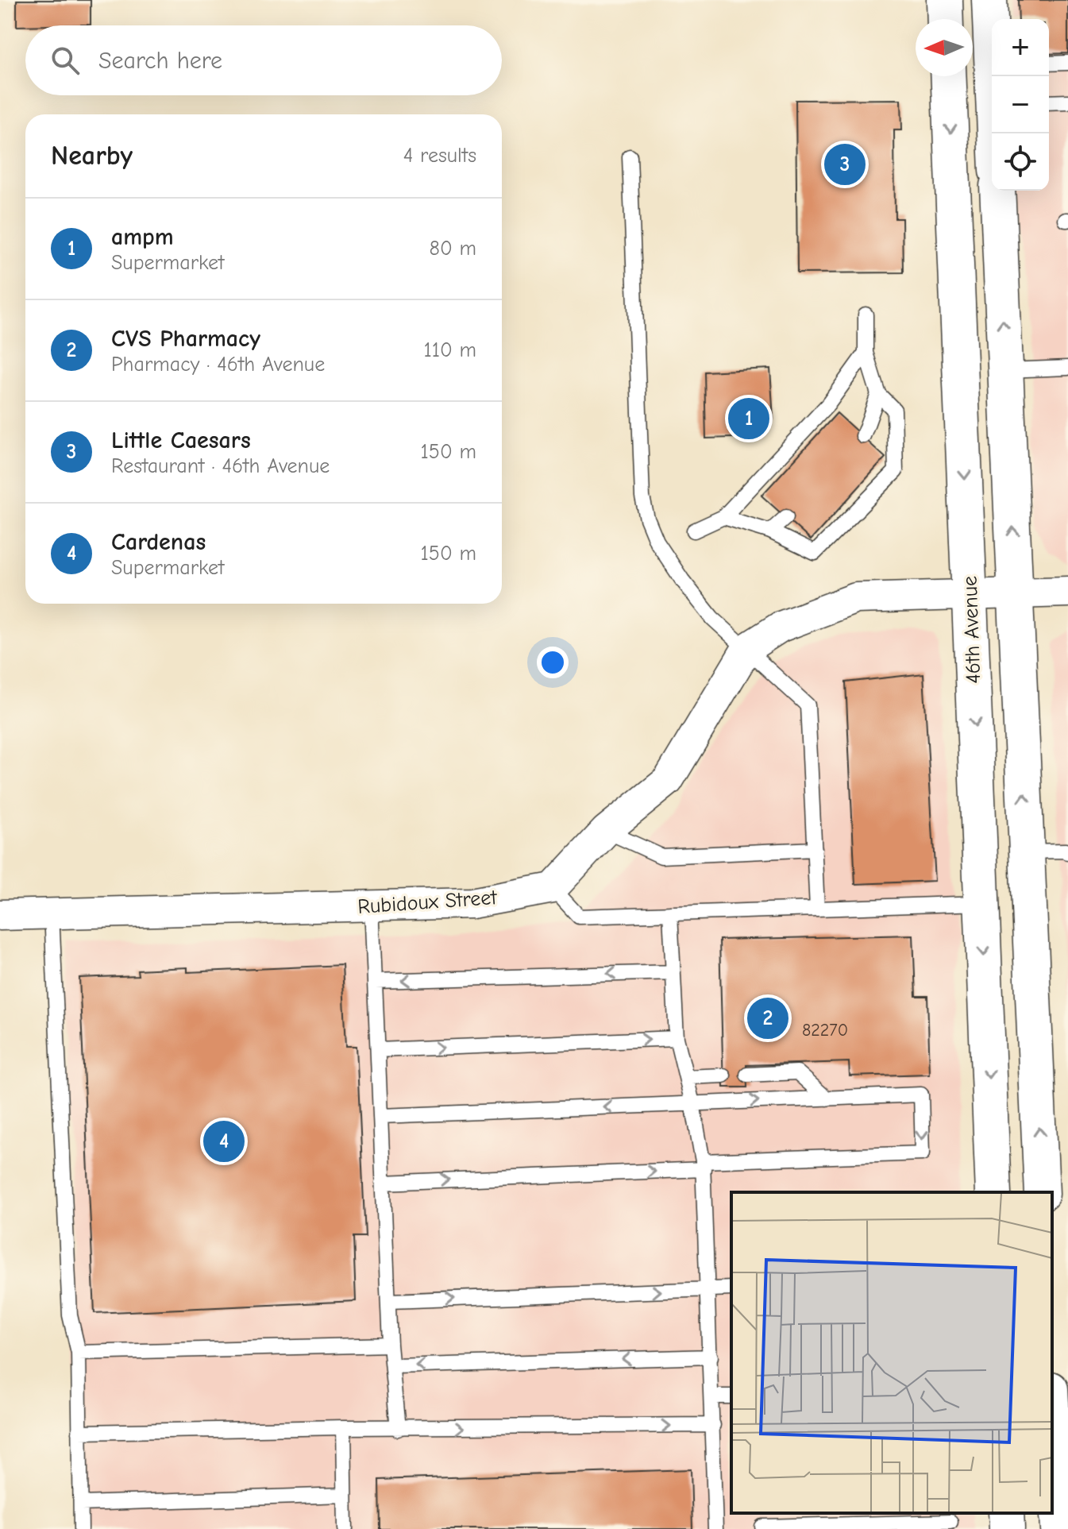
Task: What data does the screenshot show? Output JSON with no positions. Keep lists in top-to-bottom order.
{
  "streets": {
    "main road": ["46th Avenue"],
    "street": ["Rubidoux Street"]
  },
  "house_numbers": ["82270"],
  "north": "left",
  "page": {
    "map_buttons": ["+", "−"],
    "search": "Search here",
    "heading": ["Nearby", "4 results"],
    "pins": [
      "3",
      "1",
      "2",
      "4"
    ],
    "list": [
      {
        "mark": "1",
        "name": "ampm",
        "note": "Supermarket",
        "value": "80 m"
      },
      {
        "mark": "2",
        "name": "CVS Pharmacy",
        "note": "Pharmacy · 46th Avenue",
        "value": "110 m"
      },
      {
        "mark": "3",
        "name": "Little Caesars",
        "note": "Restaurant · 46th Avenue",
        "value": "150 m"
      },
      {
        "mark": "4",
        "name": "Cardenas",
        "note": "Supermarket",
        "value": "150 m"
      }
    ]
  }
}
